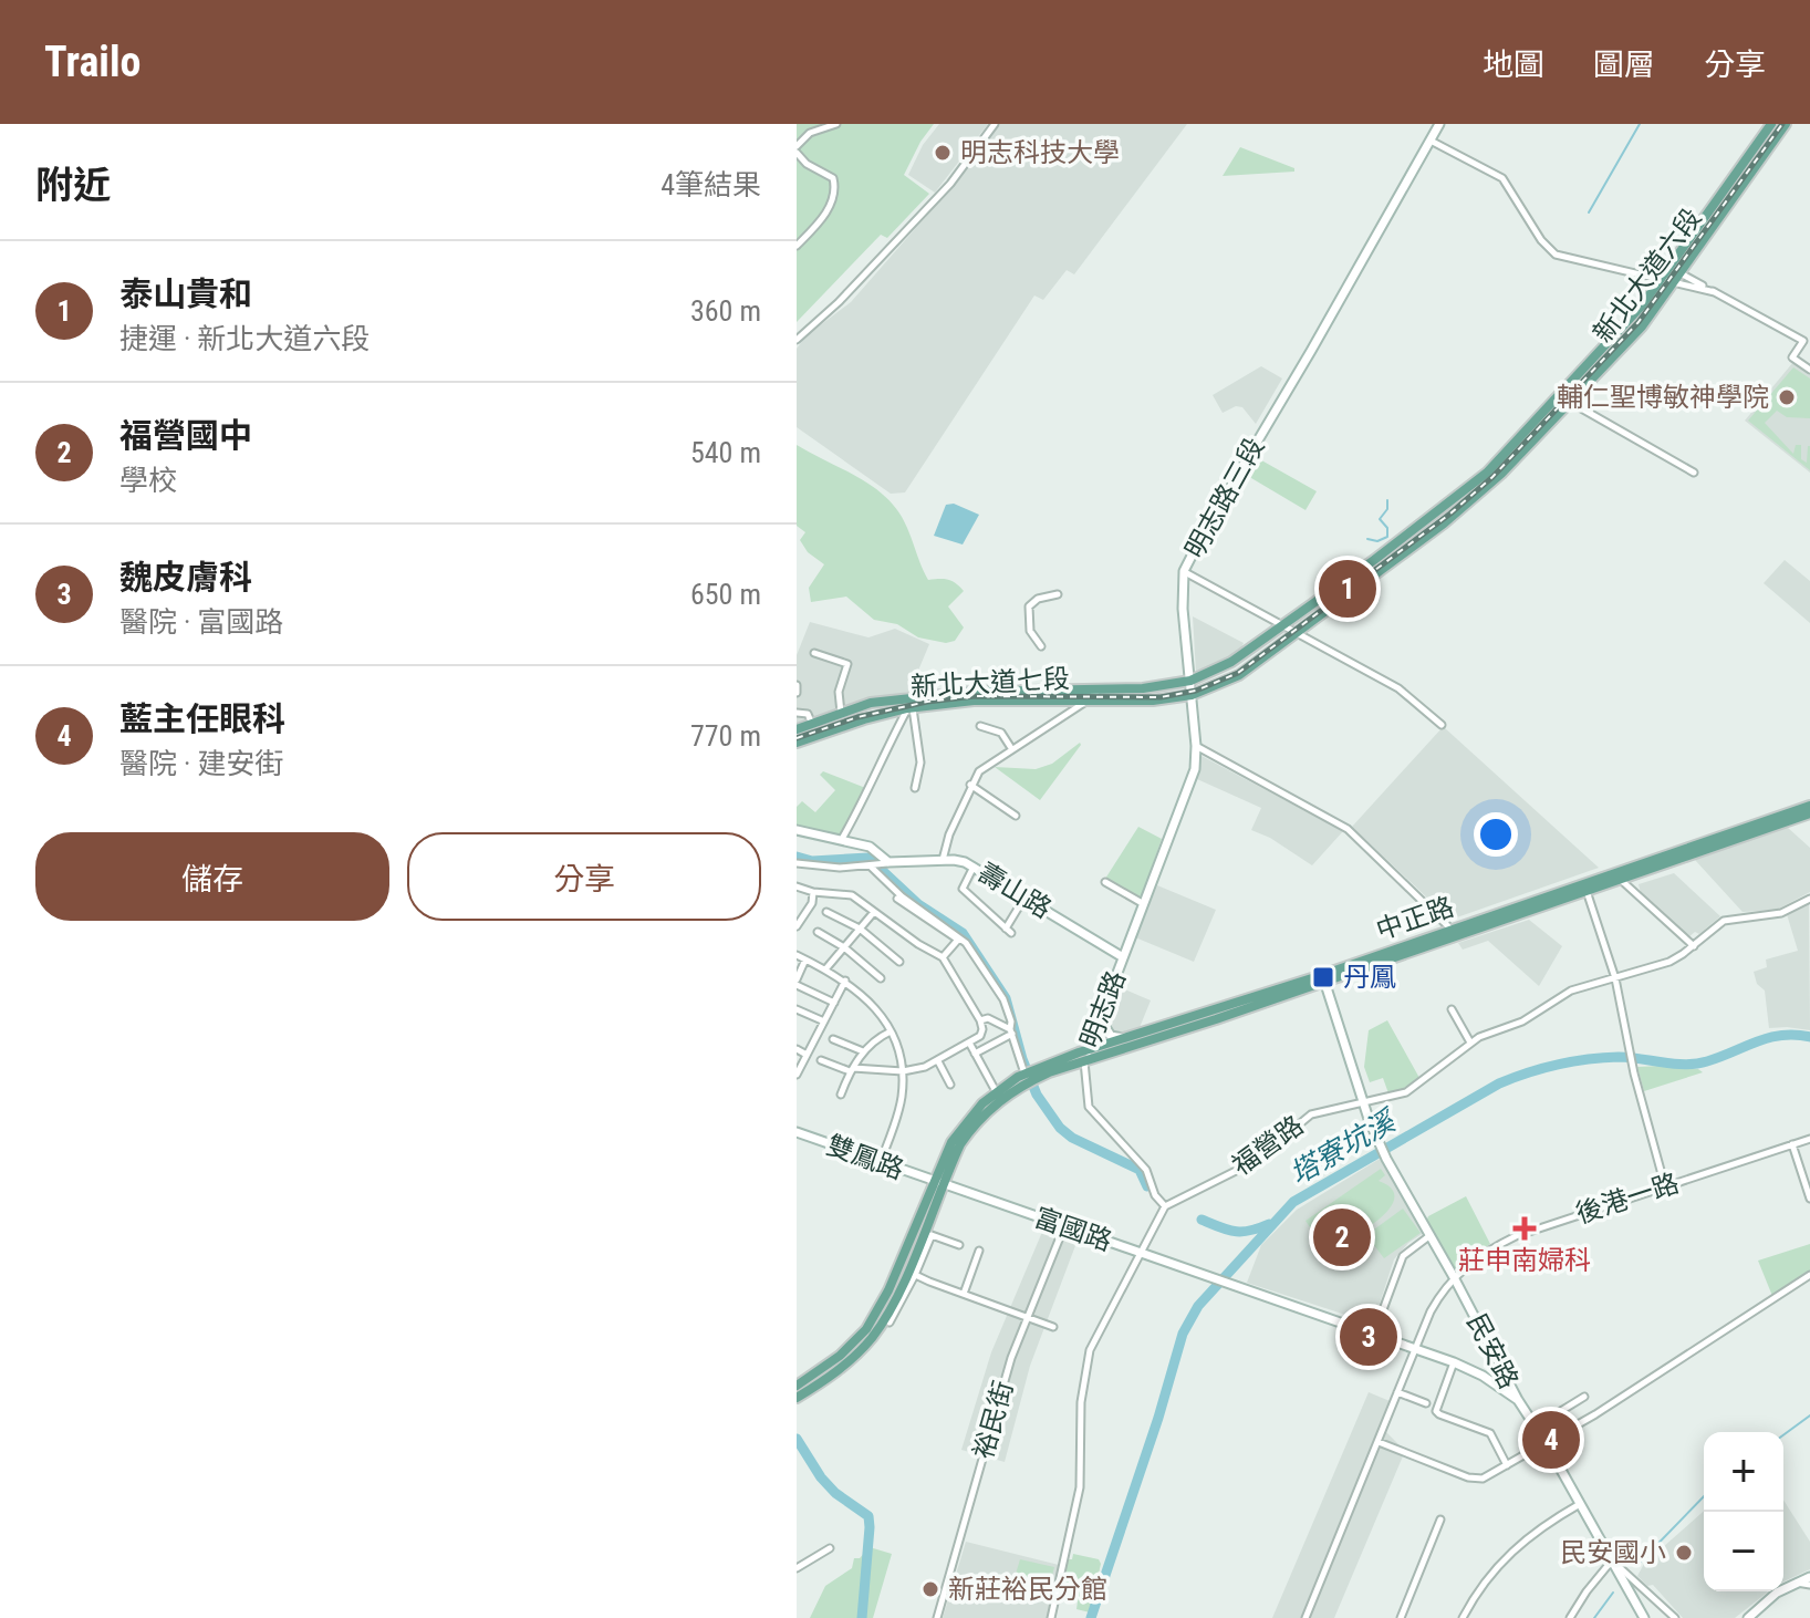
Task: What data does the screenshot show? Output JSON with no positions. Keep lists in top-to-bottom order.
{
  "streets": {
    "main road": ["新北大道六段", "新北大道七段", "中正路"],
    "street": [
      "明志路三段",
      "壽山路",
      "明志路",
      "福營路",
      "雙鳳路",
      "後港一路",
      "富國路",
      "民安路",
      "裕民街"
    ]
  },
  "crossings": [
    ["新北大道六段", "明志路三段"],
    ["新北大道六段", "新北大道七段"],
    ["明志路三段", "新北大道七段"],
    ["明志路三段", "壽山路"],
    ["明志路三段", "明志路"],
    ["壽山路", "明志路"],
    ["中正路", "明志路"],
    ["中正路", "雙鳳路"],
    ["中正路", "富國路"],
    ["福營路", "民安路"],
    ["雙鳳路", "富國路"],
    ["後港一路", "民安路"],
    ["富國路", "裕民街"]
  ],
  "water": ["塔寮坑溪"],
  "places": {
    "other": [
      "明志科技大學",
      "輔仁聖博敏神學院",
      "民安國小",
      "新莊裕民分館"
    ],
    "transit": ["丹鳳"],
    "health": ["莊申南婦科"]
  },
  "page": {
    "header": "Trailo",
    "nav": ["地圖", "圖層", "分享"],
    "heading": ["附近", "4筆結果"],
    "list": [
      {
        "mark": "1",
        "name": "泰山貴和",
        "note": "捷運 · 新北大道六段",
        "value": "360 m"
      },
      {
        "mark": "2",
        "name": "福營國中",
        "note": "學校",
        "value": "540 m"
      },
      {
        "mark": "3",
        "name": "魏皮膚科",
        "note": "醫院 · 富國路",
        "value": "650 m"
      },
      {
        "mark": "4",
        "name": "藍主任眼科",
        "note": "醫院 · 建安街",
        "value": "770 m"
      }
    ],
    "pins": [
      "1",
      "2",
      "3",
      "4"
    ],
    "buttons": ["儲存", "分享"],
    "map_buttons": ["+", "−"]
  }
}
